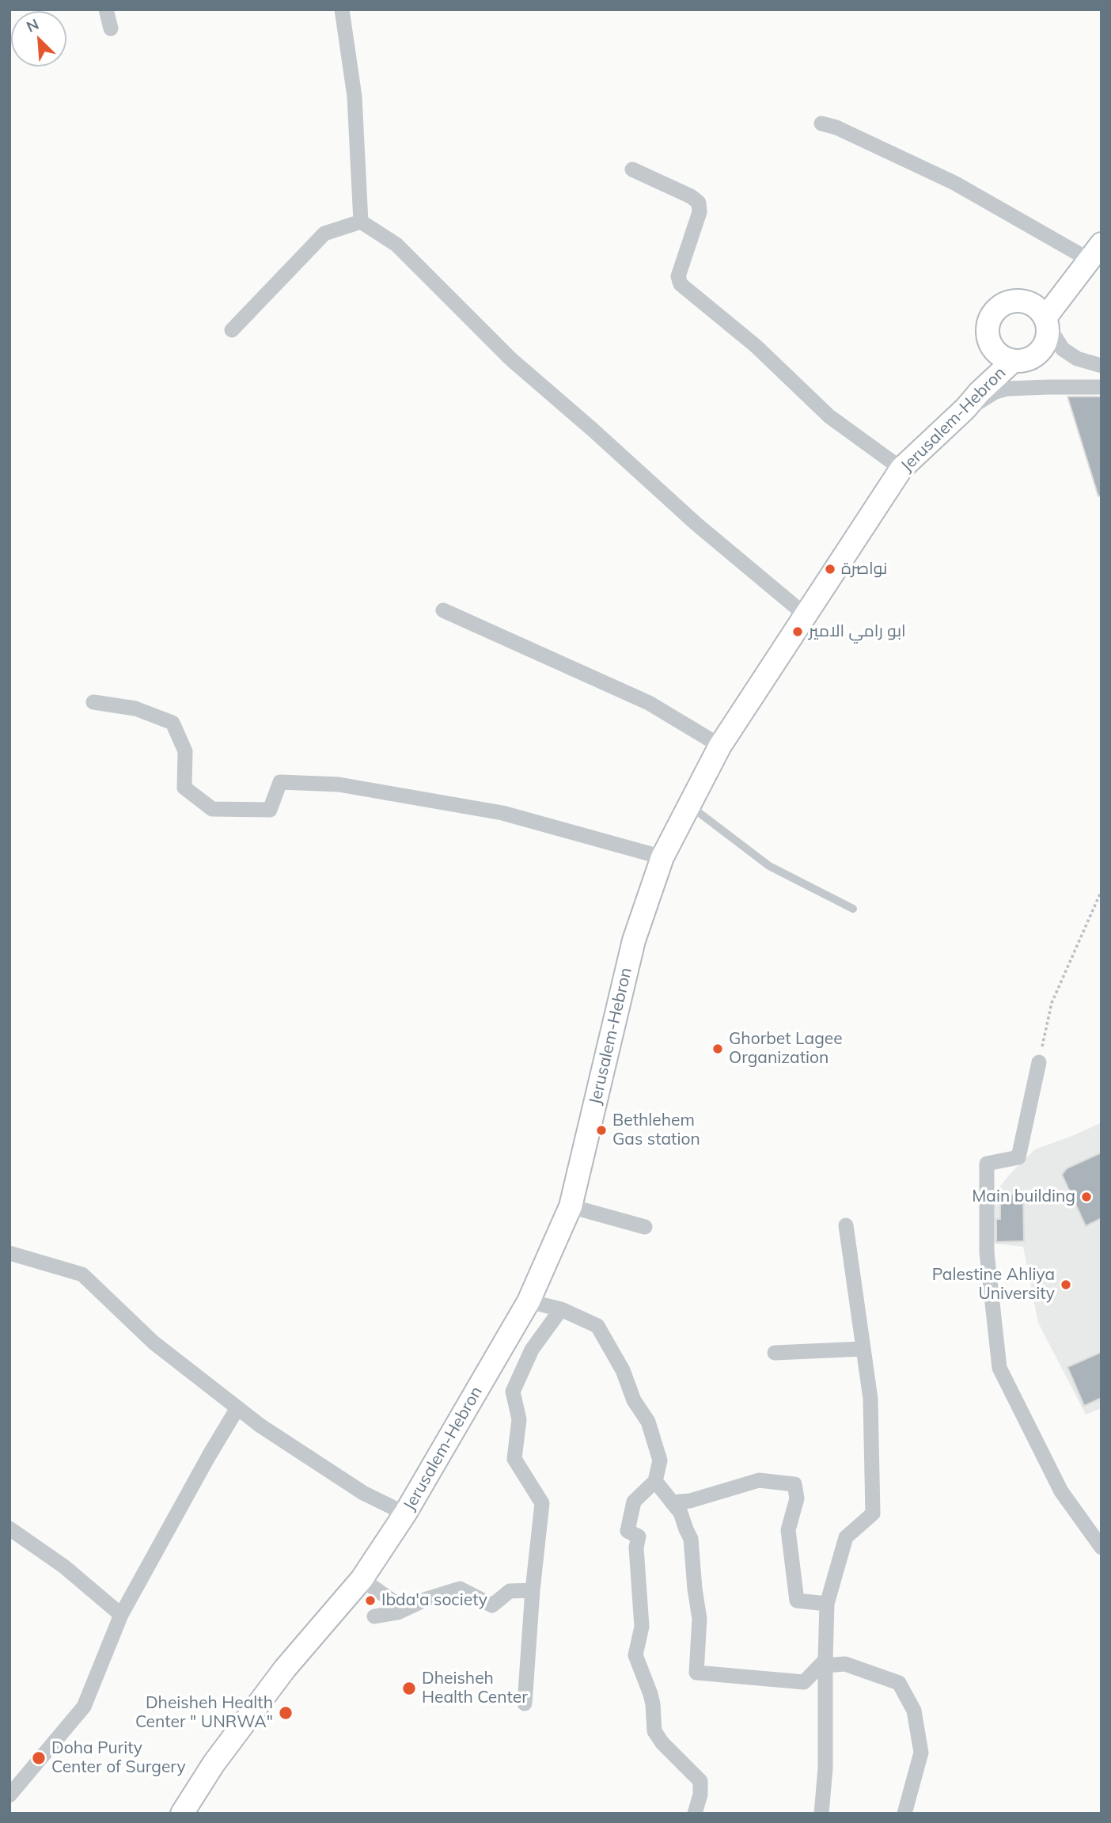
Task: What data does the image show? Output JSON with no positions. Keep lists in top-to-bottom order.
{
  "streets": {
    "main road": ["Jerusalem-Hebron"]
  },
  "places": [
    "نواصرة",
    "ابو رامي الامير",
    "Ghorbet Lagee Organization",
    "Bethlehem Gas station",
    "Main building",
    "Palestine Ahliya University",
    "Ibda'a society",
    "Dheisheh Health Center",
    "Dheisheh Health Center \" UNRWA\"",
    "Doha Purity Center of Surgery"
  ],
  "north": "top left"
}
